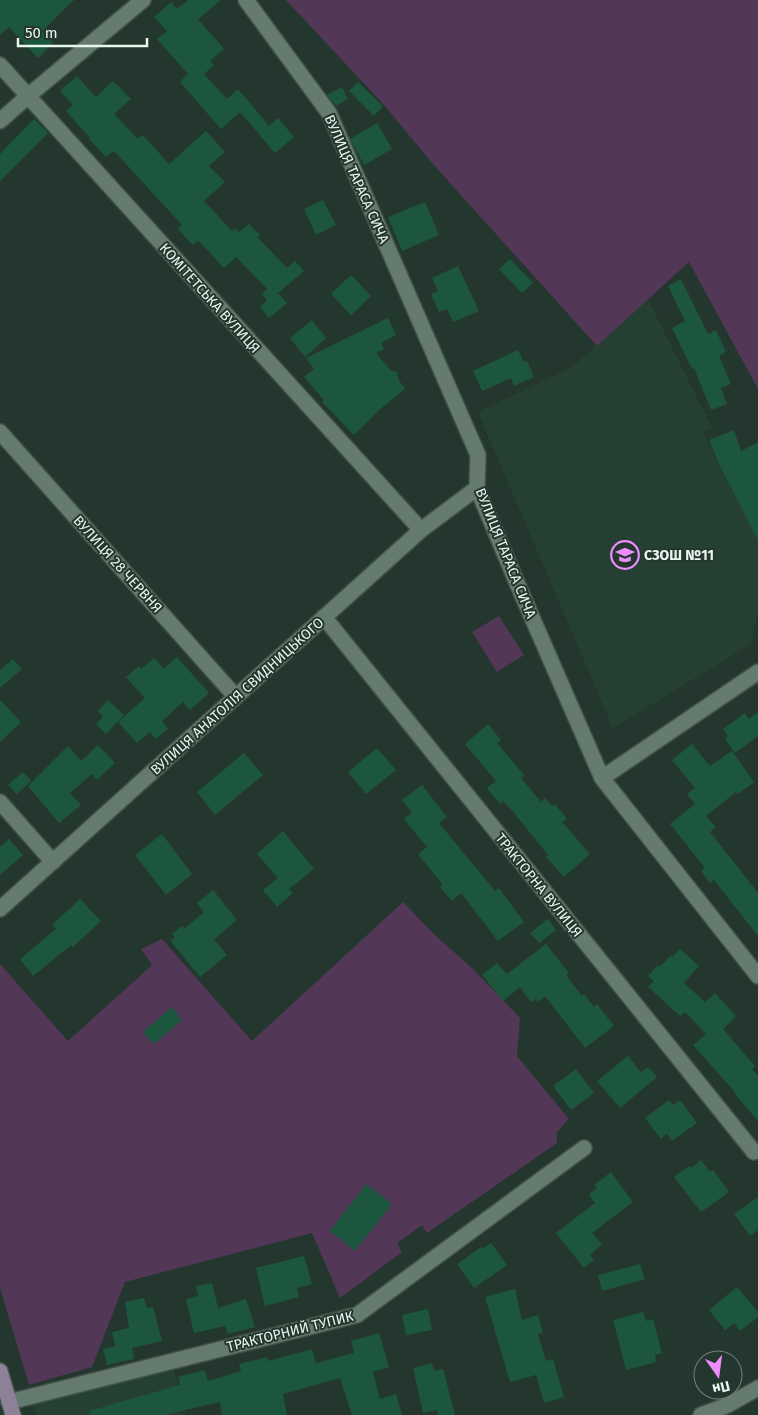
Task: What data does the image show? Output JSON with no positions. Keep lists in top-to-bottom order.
{
  "streets": {
    "street": [
      "ВУЛИЦЯ ТАРАСА СИЧА",
      "КОМІТЕТСЬКА ВУЛИЦЯ",
      "ВУЛИЦЯ 28 ЧЕРВНЯ",
      "ВУЛИЦЯ АНАТОЛІЯ СВИДНИЦЬКОГО",
      "ТРАКТОРНА ВУЛИЦЯ",
      "ТРАКТОРНИЙ ТУПИК"
    ]
  },
  "crossings": [
    ["ВУЛИЦЯ ТАРАСА СИЧА", "ВУЛИЦЯ АНАТОЛІЯ СВИДНИЦЬКОГО"],
    ["КОМІТЕТСЬКА ВУЛИЦЯ", "ВУЛИЦЯ АНАТОЛІЯ СВИДНИЦЬКОГО"],
    ["ВУЛИЦЯ 28 ЧЕРВНЯ", "ВУЛИЦЯ АНАТОЛІЯ СВИДНИЦЬКОГО"],
    ["ВУЛИЦЯ АНАТОЛІЯ СВИДНИЦЬКОГО", "ТРАКТОРНА ВУЛИЦЯ"]
  ],
  "places": {
    "school or university": ["СЗОШ №11"]
  },
  "scale_bar": "50 m",
  "north": "bottom"
}
